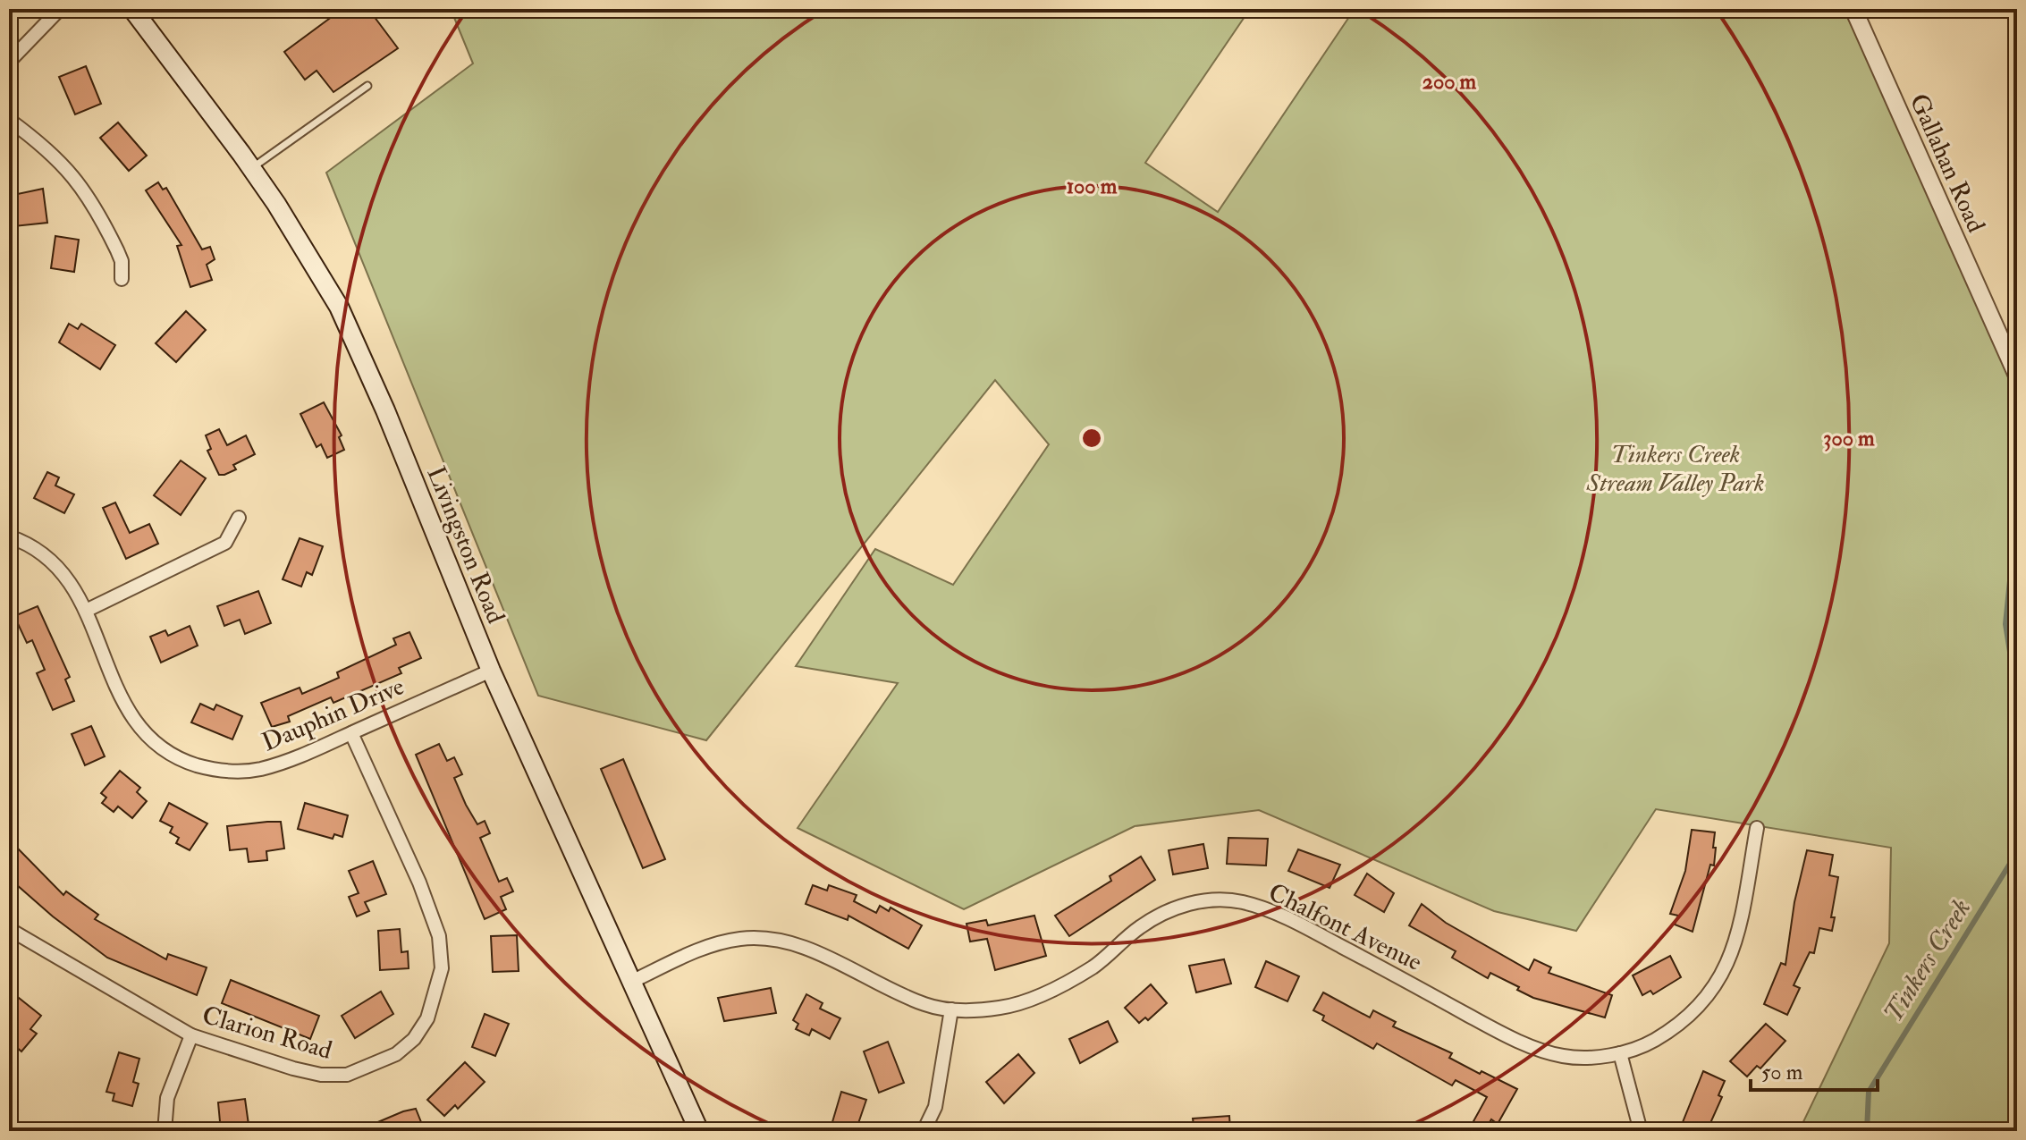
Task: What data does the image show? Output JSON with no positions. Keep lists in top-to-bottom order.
{
  "streets": {
    "main road": ["Livingston Road"],
    "street": [
      "Gallahan Road",
      "Dauphin Drive",
      "Chalfont Avenue",
      "Clarion Road"
    ]
  },
  "crossings": [
    ["Livingston Road", "Dauphin Drive"],
    ["Livingston Road", "Chalfont Avenue"],
    ["Dauphin Drive", "Clarion Road"]
  ],
  "water": ["Tinkers Creek"],
  "parks": ["Tinkers Creek Stream Valley Park"],
  "scale_bar": "50 m",
  "rings": ["200 m", "100 m", "300 m"]
}
